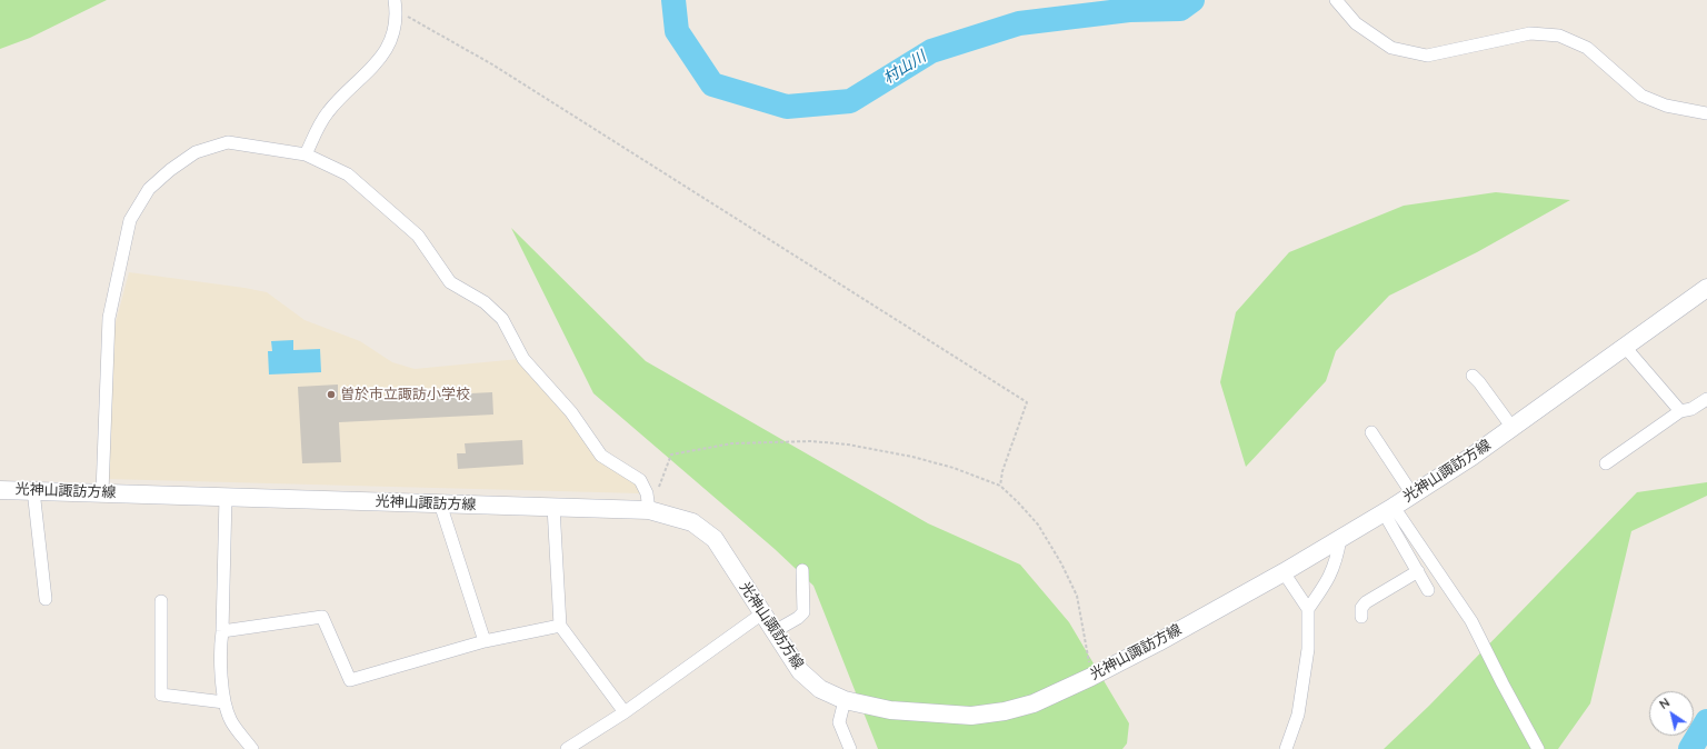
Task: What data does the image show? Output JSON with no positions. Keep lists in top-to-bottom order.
{
  "streets": {
    "main road": ["光神山諏訪方線"]
  },
  "water": ["村山川"],
  "places": ["曽於市立諏訪小学校"],
  "north": "top left"
}
